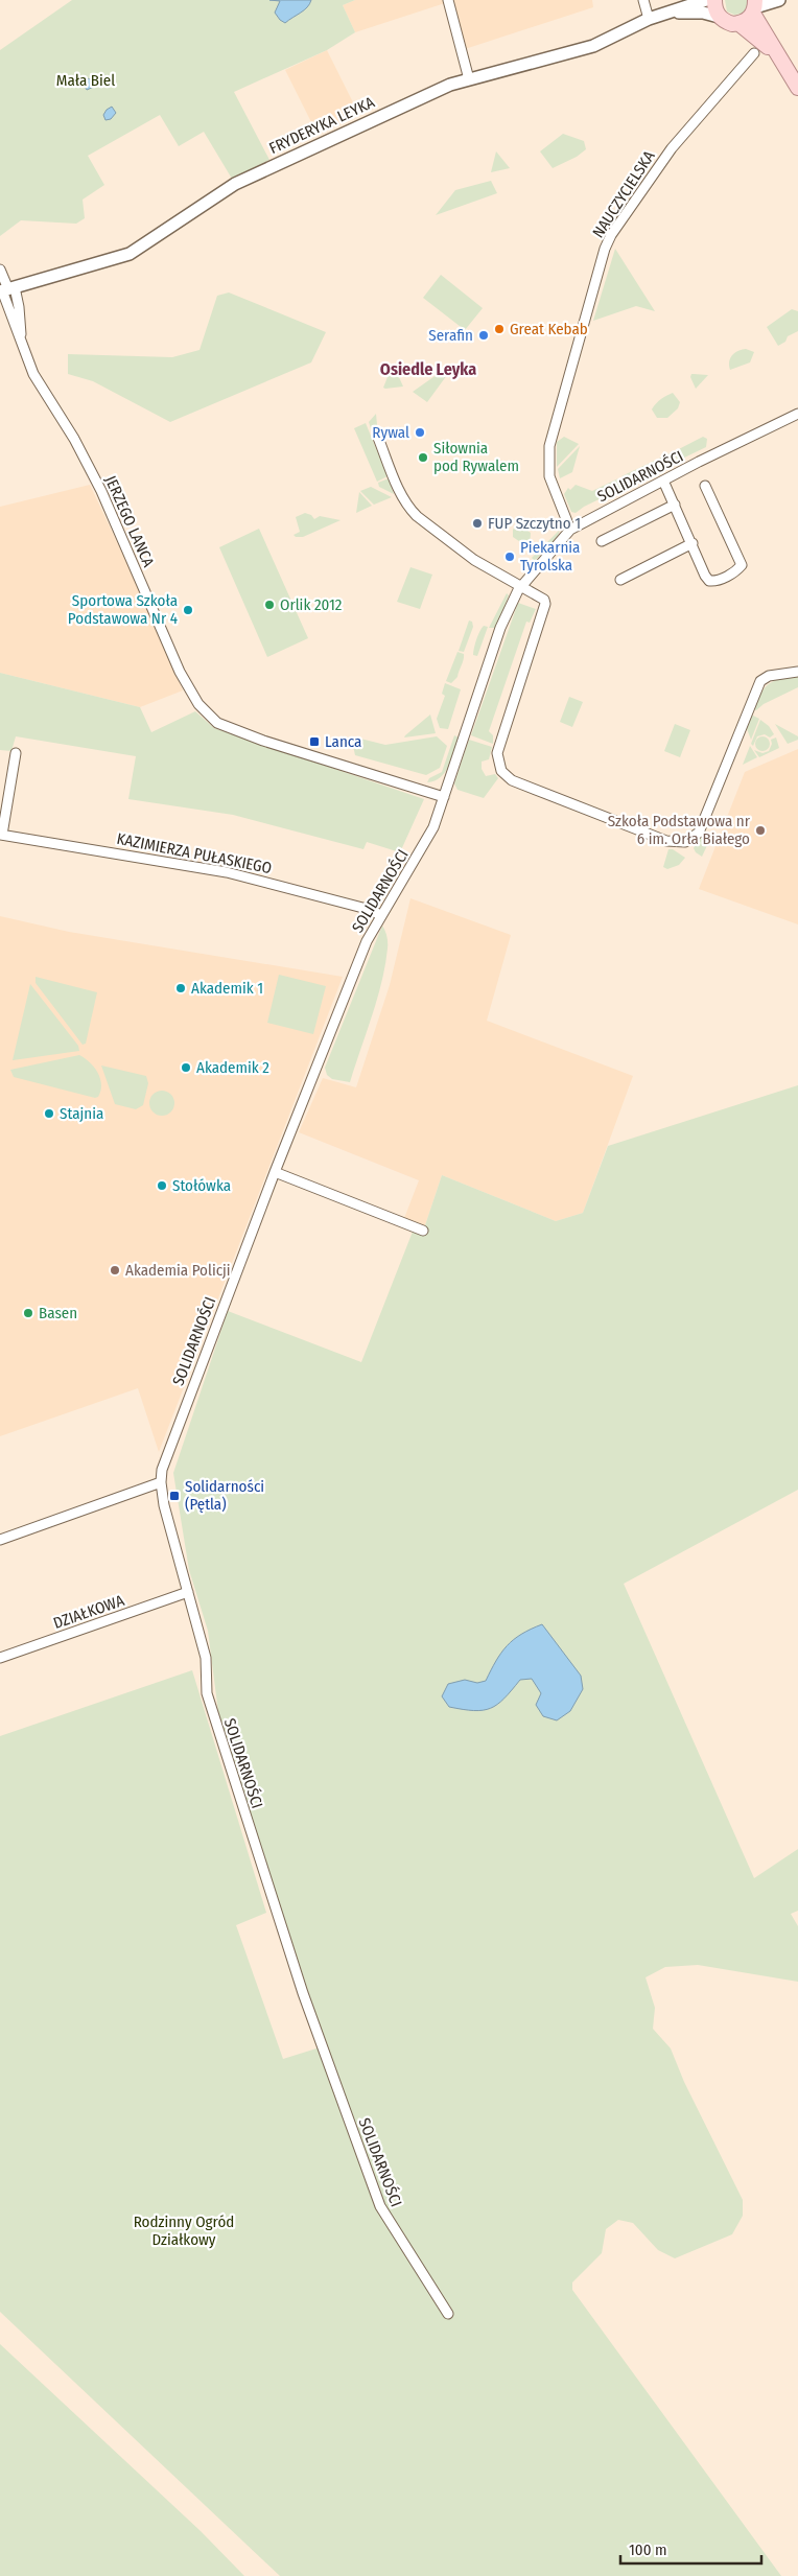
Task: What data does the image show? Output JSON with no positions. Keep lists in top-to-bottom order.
{
  "streets": {
    "street": [
      "FRYDERYKA LEYKA",
      "NAUCZYCIELSKA",
      "SOLIDARNOŚCI",
      "JERZEGO LANCA",
      "KAZIMIERZA PUŁASKIEGO",
      "DZIAŁKOWA"
    ]
  },
  "crossings": [
    ["FRYDERYKA LEYKA", "JERZEGO LANCA"],
    ["NAUCZYCIELSKA", "SOLIDARNOŚCI"],
    ["SOLIDARNOŚCI", "JERZEGO LANCA"],
    ["SOLIDARNOŚCI", "KAZIMIERZA PUŁASKIEGO"],
    ["SOLIDARNOŚCI", "DZIAŁKOWA"]
  ],
  "districts": ["Osiedle Leyka"],
  "parks": ["Mała Biel", "Rodzinny Ogród Działkowy"],
  "places": {
    "other": [
      "Great Kebab",
      "Serafin",
      "Rywal",
      "Siłownia pod Rywalem",
      "FUP Szczytno 1",
      "Piekarnia Tyrolska",
      "Orlik 2012",
      "Sportowa Szkoła Podstawowa Nr 4",
      "Szkoła Podstawowa nr 6 im. Orła Białego",
      "Akademik 1",
      "Akademik 2",
      "Stajnia",
      "Stołówka",
      "Akademia Policji",
      "Basen"
    ],
    "transit": ["Lanca", "Solidarności (Pętla)"]
  },
  "scale_bar": "100 m"
}
